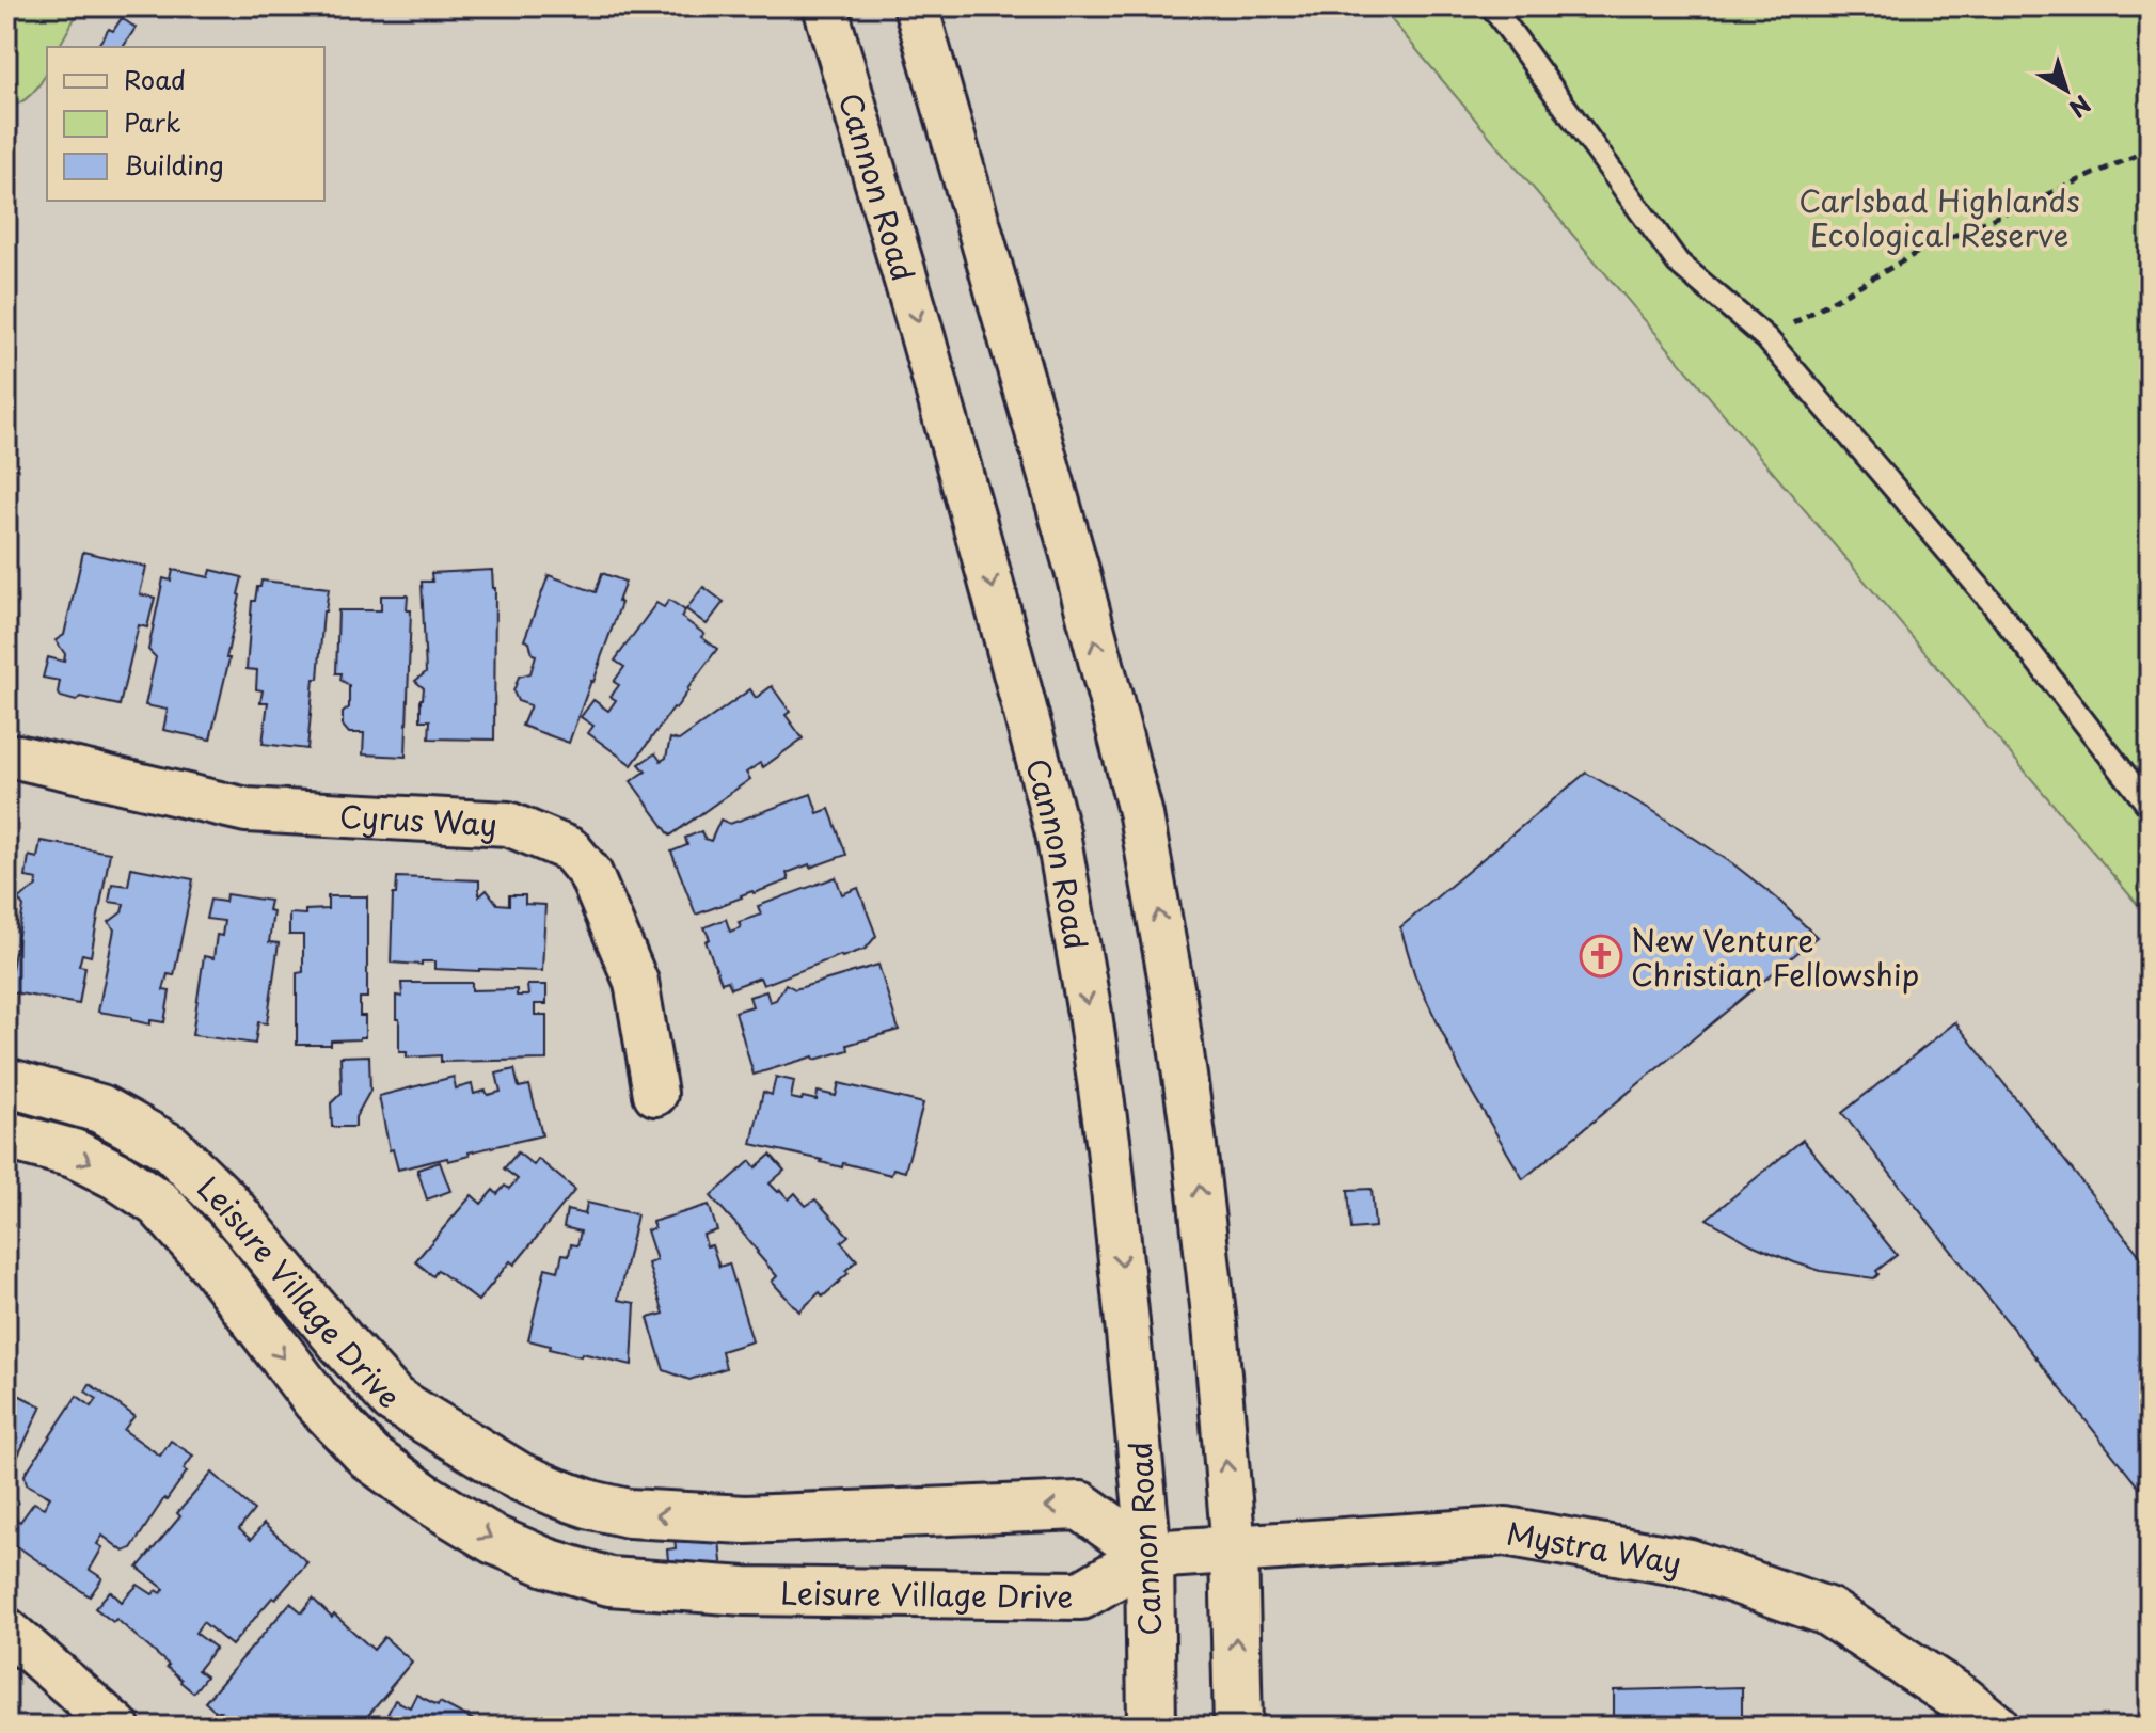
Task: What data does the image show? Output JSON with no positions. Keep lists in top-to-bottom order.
{
  "streets": {
    "street": [
      "Cannon Road",
      "Cyrus Way",
      "Leisure Village Drive",
      "Mystra Way"
    ]
  },
  "crossings": [
    ["Cannon Road", "Leisure Village Drive"],
    ["Cannon Road", "Mystra Way"],
    ["Leisure Village Drive", "Mystra Way"]
  ],
  "parks": ["Carlsbad Highlands Ecological Reserve"],
  "places": {
    "church": ["New Venture Christian Fellowship"]
  },
  "legend": ["Road", "Park", "Building"],
  "north": "bottom right"
}
